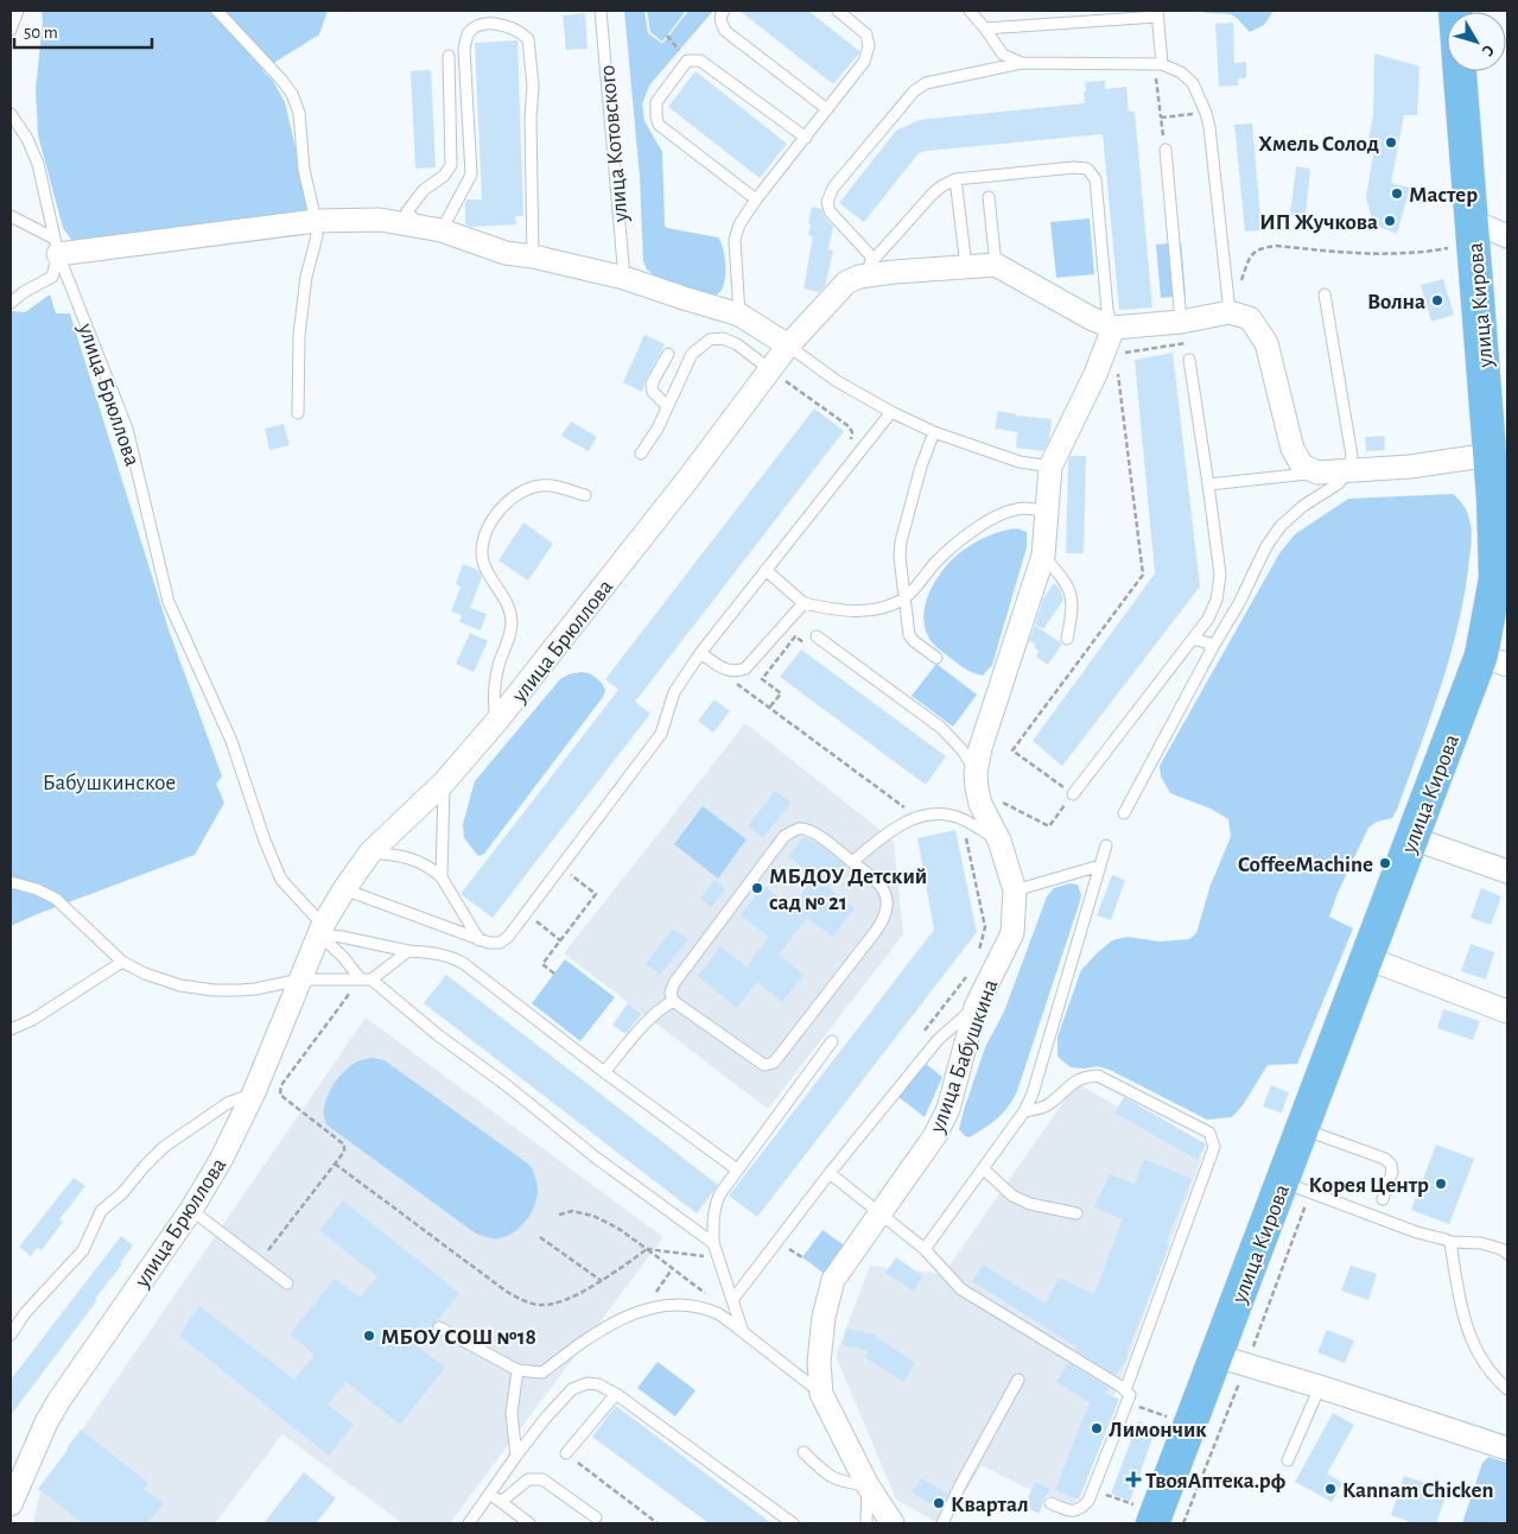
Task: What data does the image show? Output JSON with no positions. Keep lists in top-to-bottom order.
{
  "streets": {
    "main road": ["улица Кирова"],
    "street": ["улица Брюллова", "улица Бабушкина"],
    "lane": ["улица Котовского"]
  },
  "parks": ["Бабушкинское"],
  "places": {
    "other": [
      "Хмель Солод",
      "Мастер",
      "ИП Жучкова",
      "Волна",
      "CoffeeMachine",
      "МБДОУ Детский сад № 21",
      "Корея Центр",
      "МБОУ СОШ №18",
      "Лимончик",
      "Kannam Chicken",
      "Квартал"
    ],
    "health": ["ТвояАптека.рф"]
  },
  "scale_bar": "50 m",
  "north": "bottom right"
}
